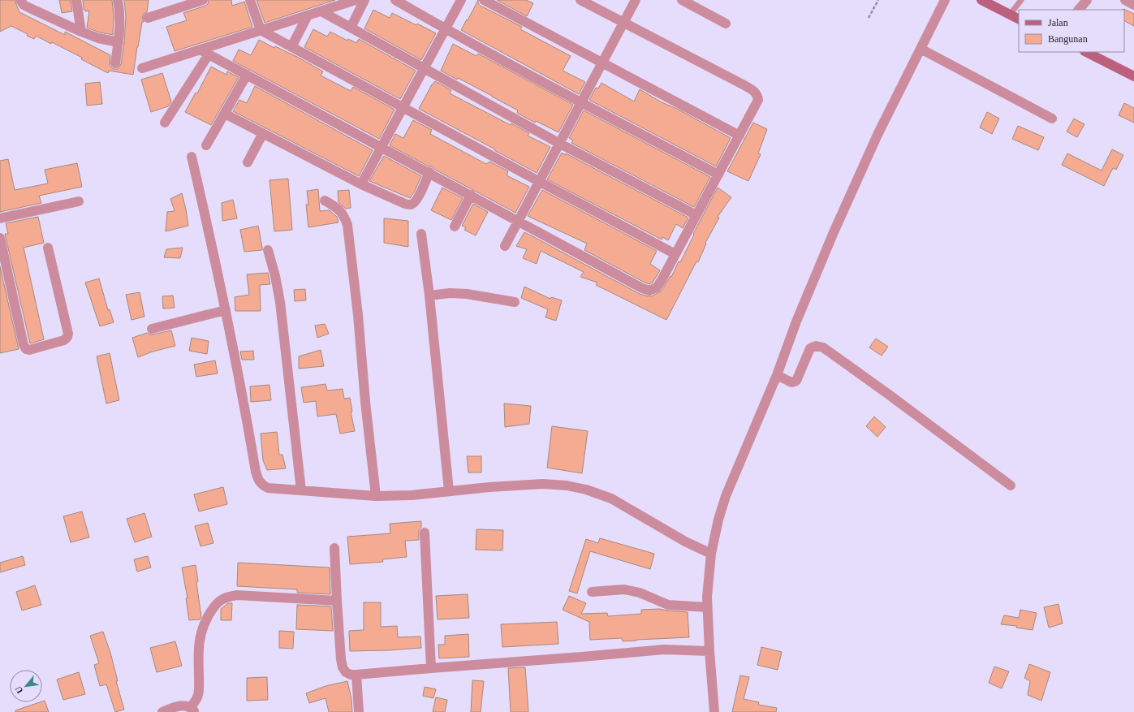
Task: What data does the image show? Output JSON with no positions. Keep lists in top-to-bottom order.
{
  "legend": ["Jalan", "Bangunan"],
  "north": "bottom left"
}
